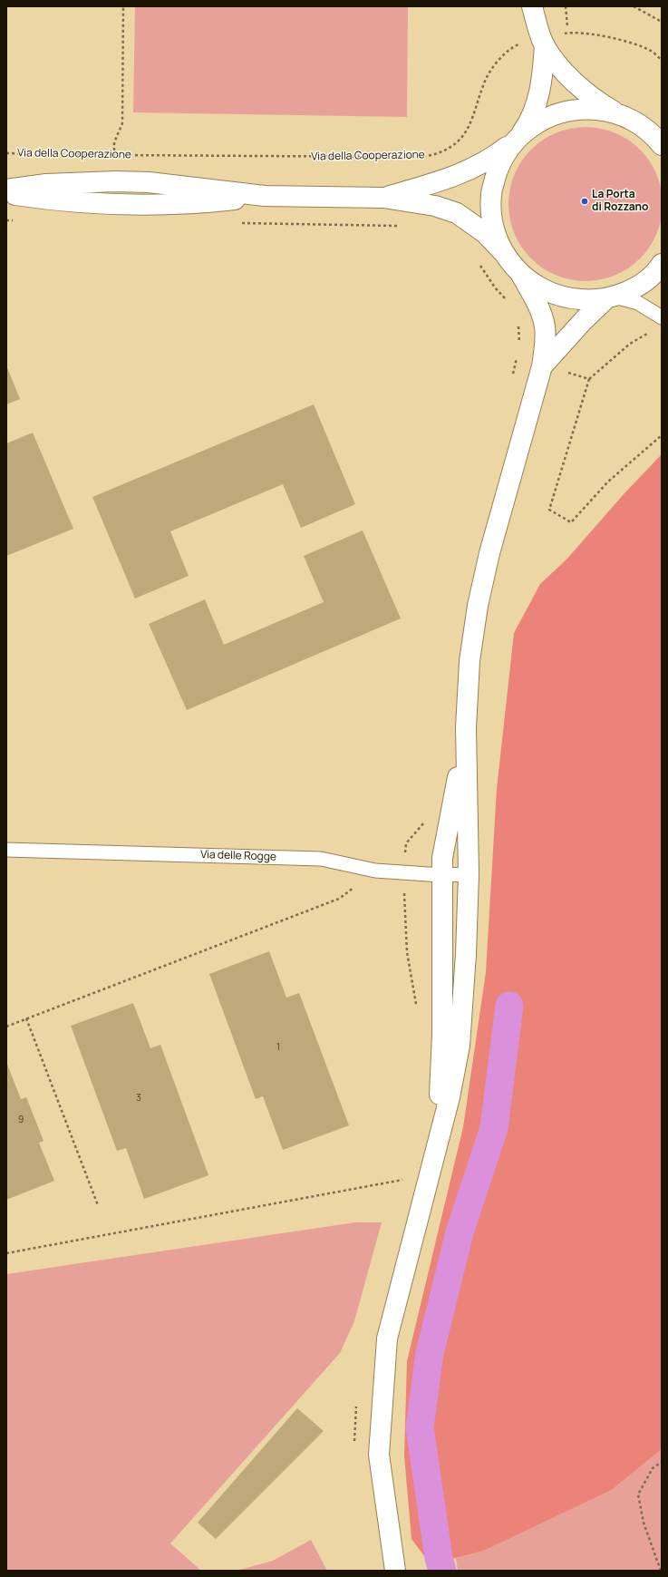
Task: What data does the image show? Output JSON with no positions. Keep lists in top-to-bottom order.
{
  "streets": {
    "lane": ["Via delle Rogge"],
    "path": ["Via della Cooperazione"]
  },
  "places": ["La Porta di Rozzano"],
  "house_numbers": ["1", "3", "9"]
}
